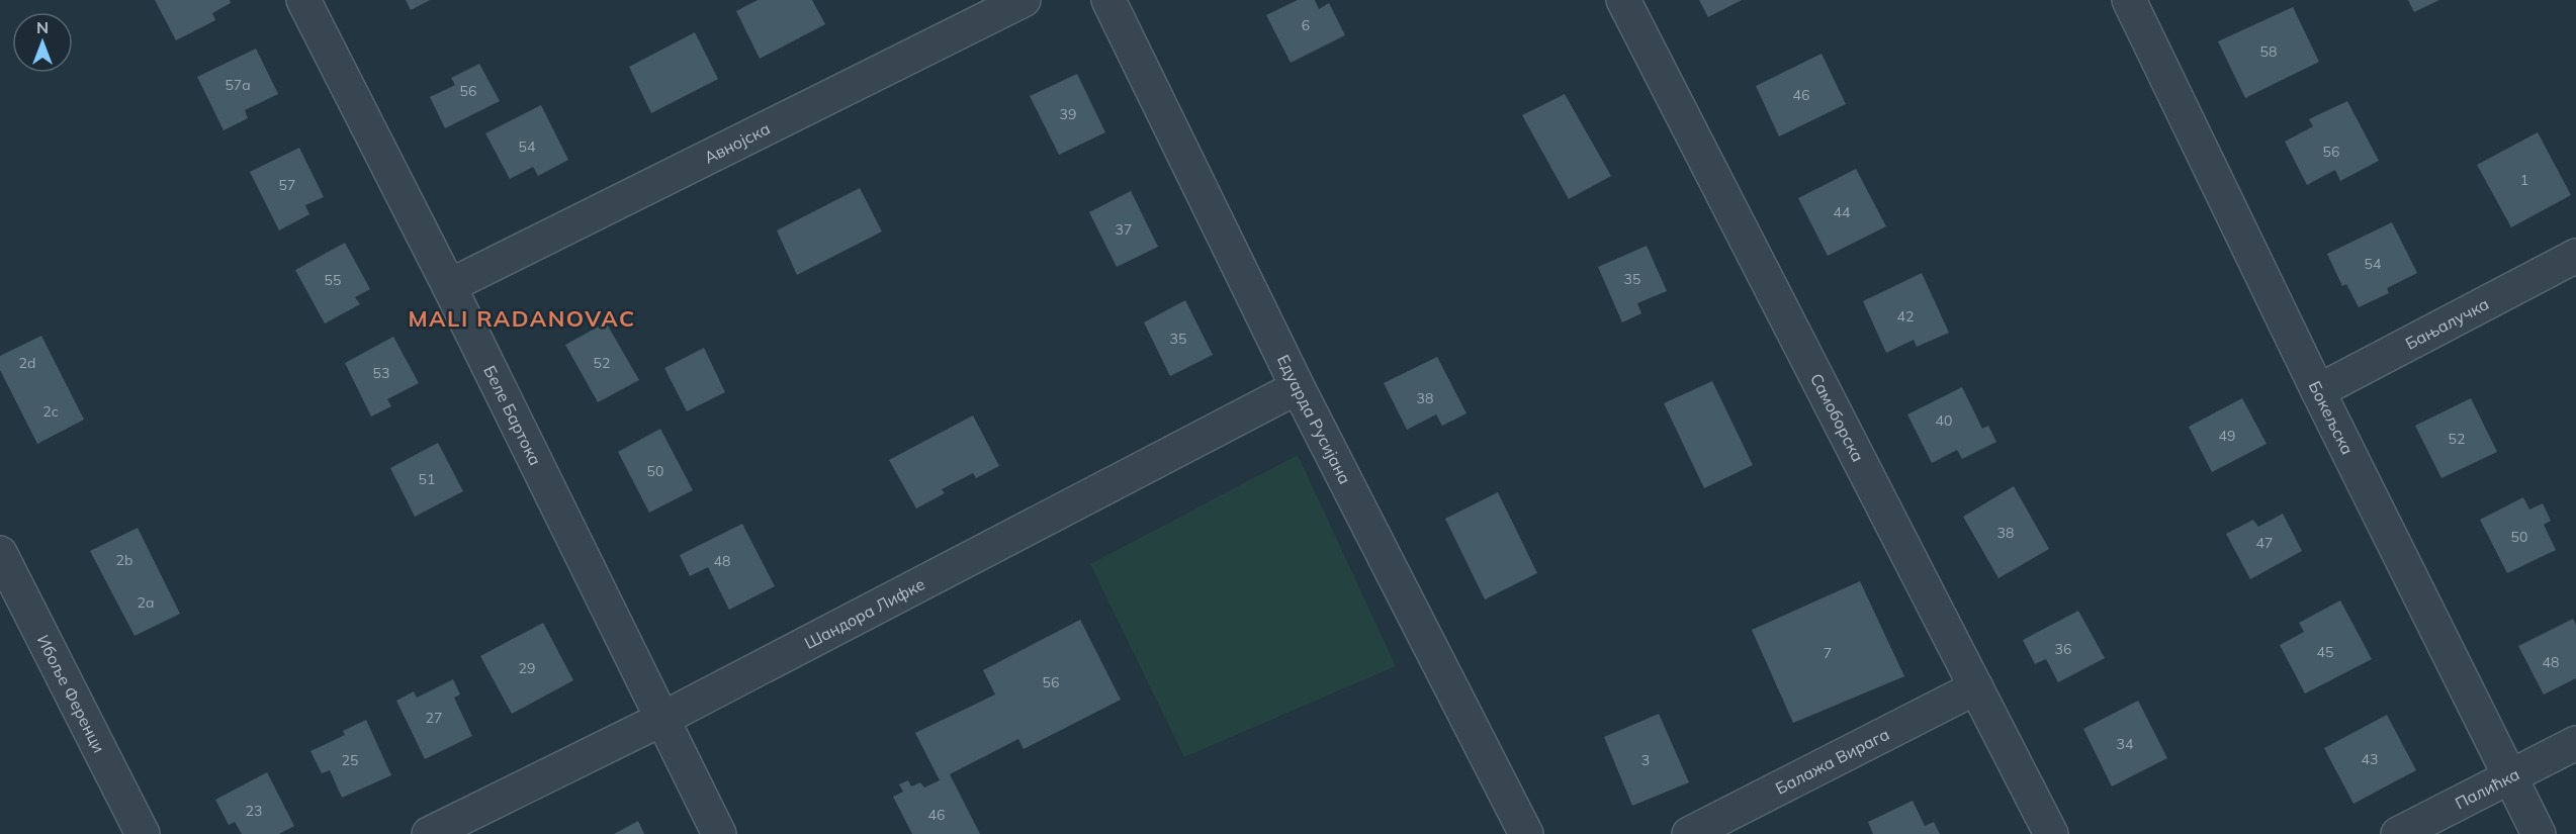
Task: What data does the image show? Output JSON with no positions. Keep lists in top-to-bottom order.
{
  "streets": {
    "street": [
      "Авнојска",
      "Бањалучка",
      "Беле Бартока",
      "Самоборска",
      "Бокељска",
      "Едуарда Русијана",
      "Шандора Лифке",
      "Ибоље Ференци",
      "Балажа Вирага",
      "Палићка"
    ]
  },
  "crossings": [
    ["Авнојска", "Беле Бартока"],
    ["Бањалучка", "Бокељска"],
    ["Беле Бартока", "Шандора Лифке"],
    ["Самоборска", "Балажа Вирага"],
    ["Бокељска", "Палићка"],
    ["Едуарда Русијана", "Шандора Лифке"]
  ],
  "districts": ["MALI RADANOVAC"],
  "house_numbers": [
    "6",
    "58",
    "57a",
    "56",
    "46",
    "39",
    "54",
    "56",
    "1",
    "57",
    "44",
    "37",
    "54",
    "35",
    "55",
    "42",
    "35",
    "2d",
    "52",
    "53",
    "38",
    "2c",
    "40",
    "49",
    "52",
    "50",
    "51",
    "38",
    "50",
    "47",
    "2b",
    "48",
    "2a",
    "36",
    "45",
    "7",
    "48",
    "29",
    "56",
    "27",
    "34",
    "43",
    "25",
    "3",
    "23",
    "46"
  ],
  "north": "top"
}
